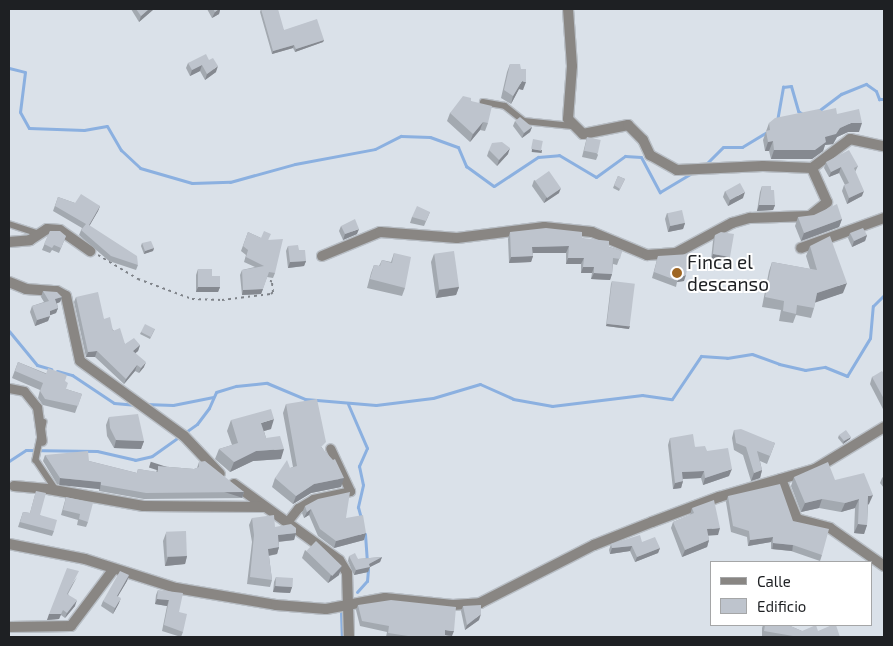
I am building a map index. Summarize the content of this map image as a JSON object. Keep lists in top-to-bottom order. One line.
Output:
{"places":["Finca el descanso"],"legend":["Calle","Edificio"]}
